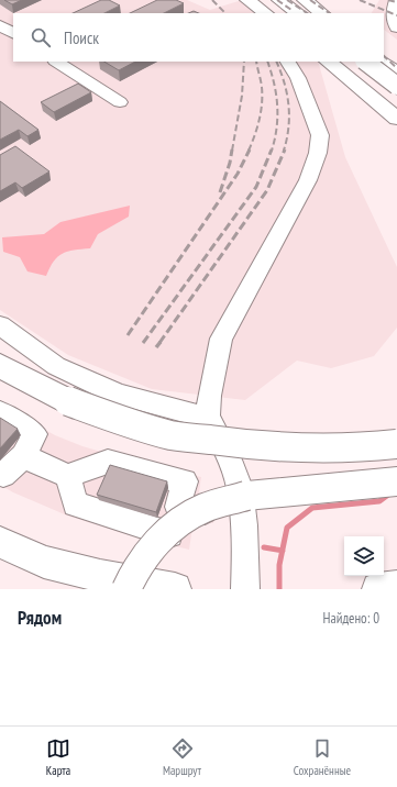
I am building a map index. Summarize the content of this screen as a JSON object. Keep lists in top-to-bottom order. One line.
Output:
{"page":{"search":"Поиск","heading":["Рядом","Найдено: 0"],"nav":["Карта","Маршрут","Сохранённые"]}}
